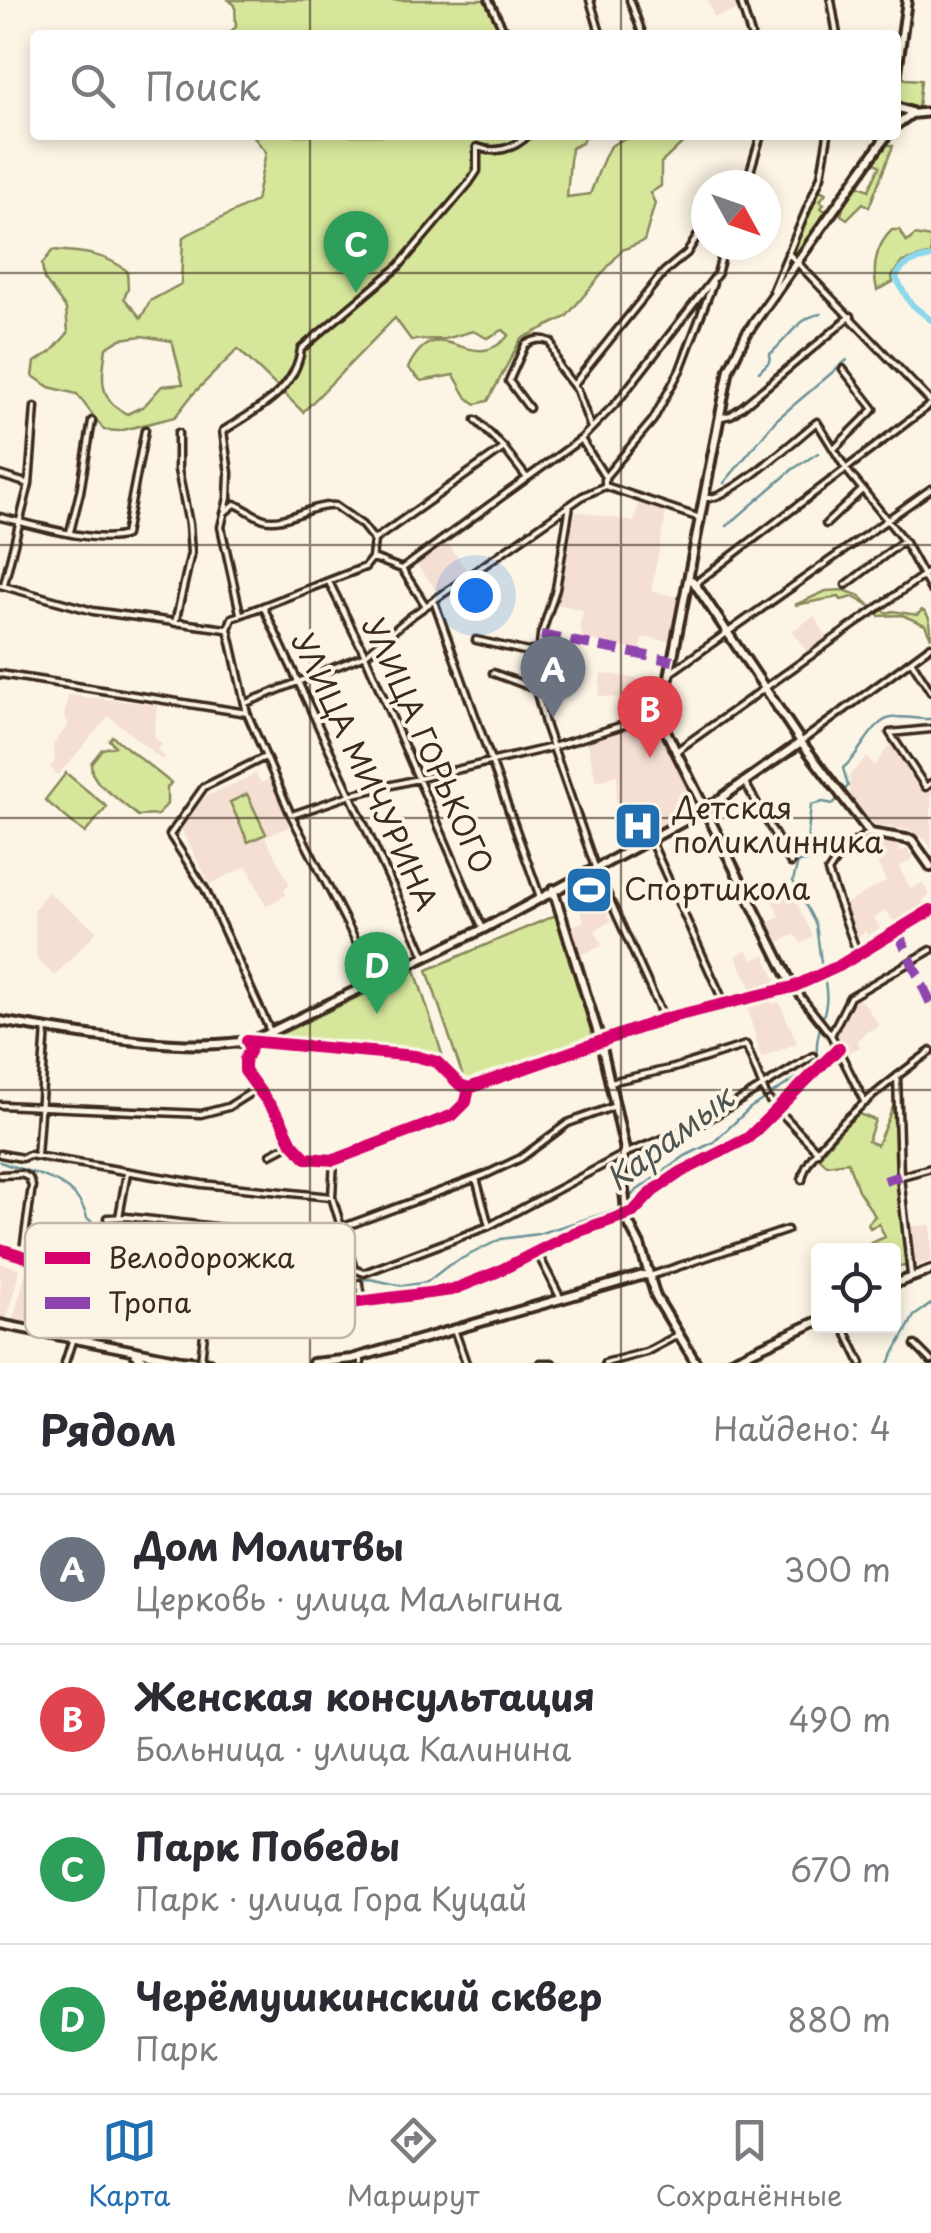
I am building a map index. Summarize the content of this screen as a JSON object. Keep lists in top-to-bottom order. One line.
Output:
{"streets":{"street":["УЛИЦА ГОРЬКОГО","УЛИЦА МИЧУРИНА"]},"water":["Карамык"],"places":{"hospital":["Детская поликлинника"],"sports":["Спортшкола"]},"legend":["Велодорожка","Тропа"],"north":"bottom right","page":{"search":"Поиск","pins":["C","A","B","D"],"heading":["Рядом","Найдено: 4"],"list":[{"mark":"A","name":"Дом Молитвы","note":"Церковь · улица Малыгина","value":"300 m"},{"mark":"B","name":"Женская консультация","note":"Больница · улица Калинина","value":"490 m"},{"mark":"C","name":"Парк Победы","note":"Парк · улица Гора Куцай","value":"670 m"},{"mark":"D","name":"Черёмушкинский сквер","note":"Парк","value":"880 m"}],"nav":["Карта","Маршрут","Сохранённые"]}}
